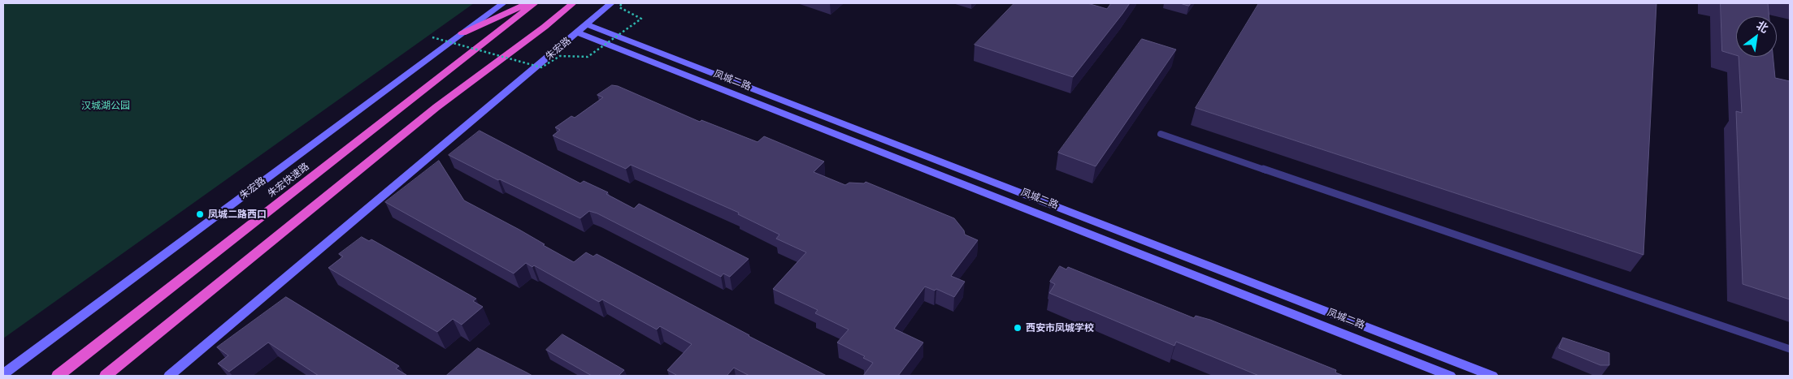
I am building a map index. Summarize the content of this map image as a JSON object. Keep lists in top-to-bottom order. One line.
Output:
{"streets":{"highway":["朱宏快速路"],"main road":["朱宏路","凤城二路"]},"crossings":[["朱宏路","凤城二路"]],"parks":["汉城湖公园"],"places":["凤城二路西口","西安市凤城学校"],"north":"top right"}
